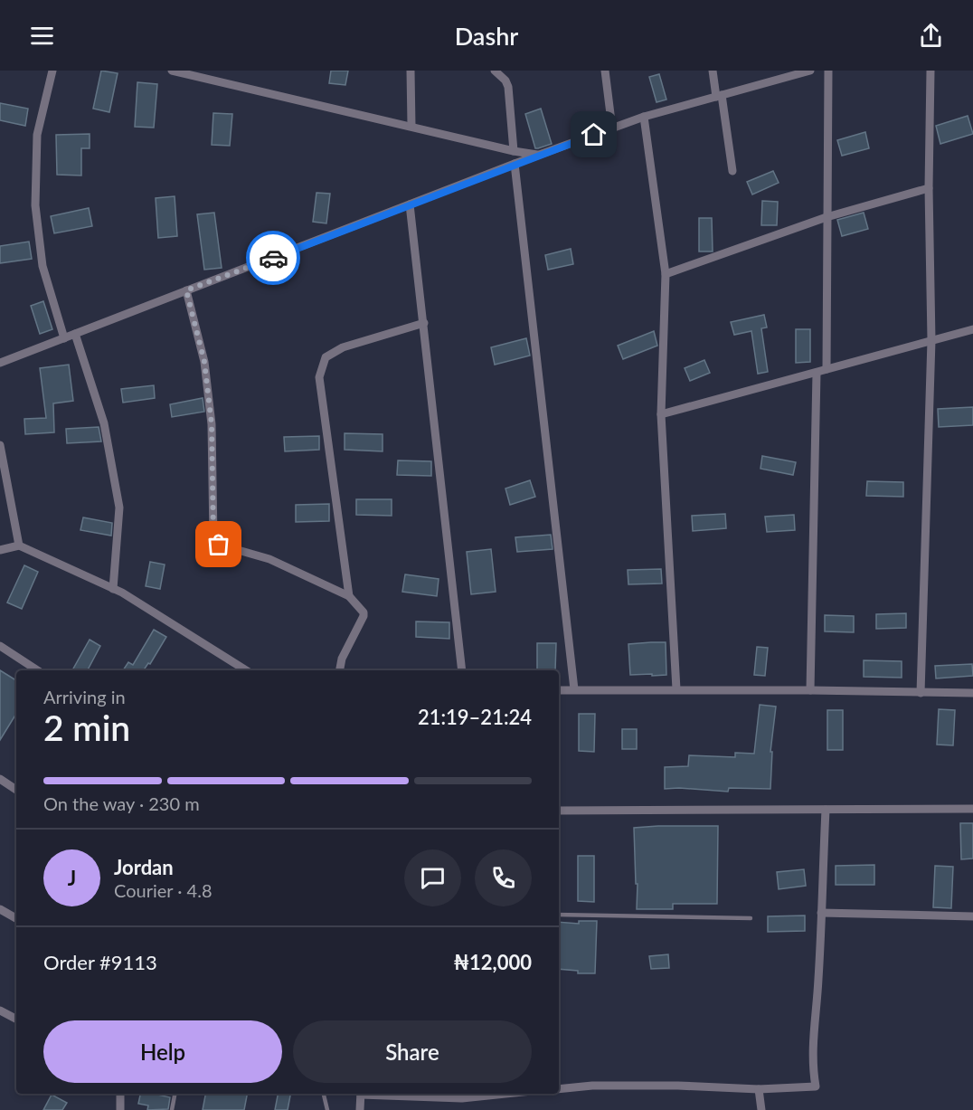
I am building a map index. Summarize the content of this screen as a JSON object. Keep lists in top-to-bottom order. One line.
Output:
{"page":{"header":"Dashr","heading":["2 min","Arriving in","21:19–21:24"],"panel":["Jordan","Courier · 4.8","Order #9113","₦12,000"],"bar":"On the way · 230 m","round":"J","buttons":["Help","Share"]}}
